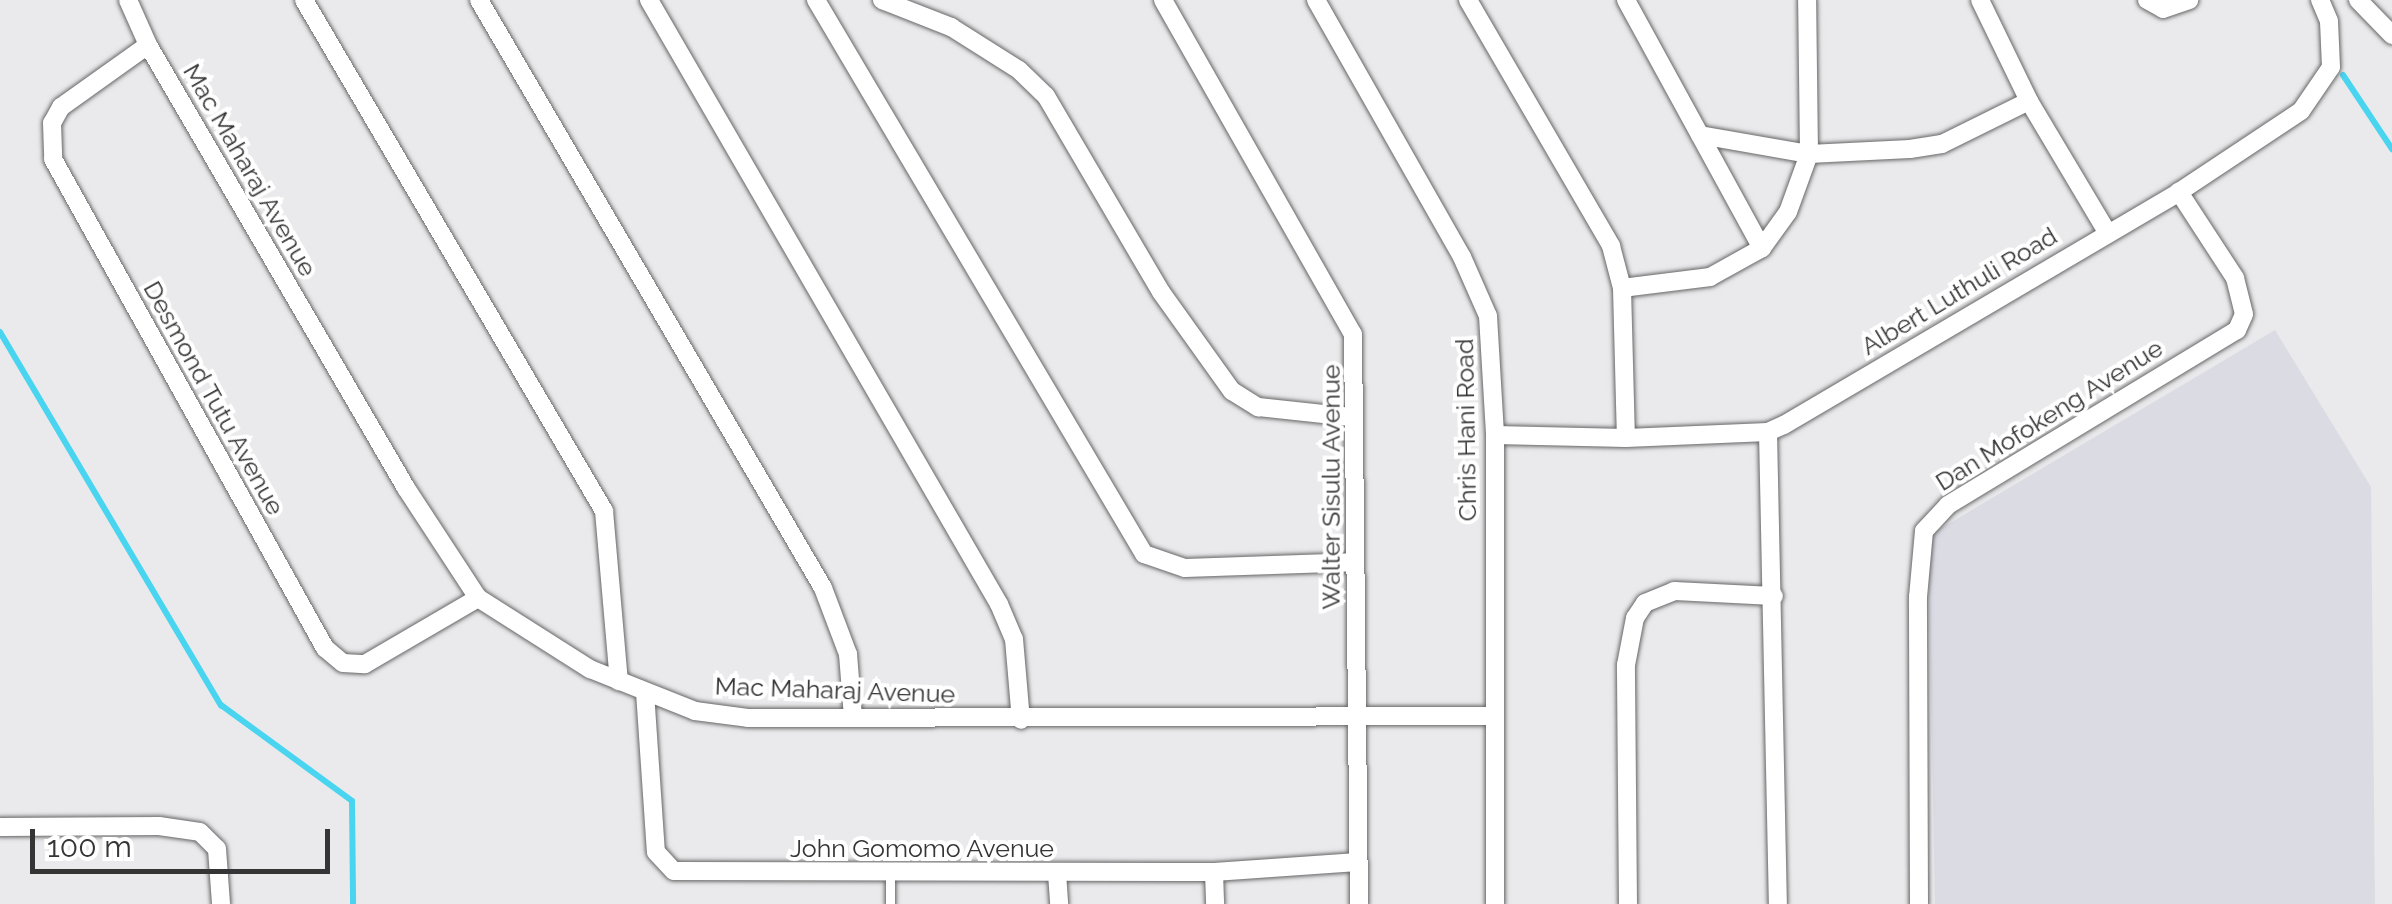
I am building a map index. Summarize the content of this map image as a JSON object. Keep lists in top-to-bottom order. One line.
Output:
{"streets":{"street":["Mac Maharaj Avenue","Albert Luthuli Road","Desmond Tutu Avenue","Dan Mofokeng Avenue","Chris Hani Road","Walter Sisulu Avenue","John Gomomo Avenue"]},"crossings":[["Mac Maharaj Avenue","Desmond Tutu Avenue"],["Mac Maharaj Avenue","Chris Hani Road"],["Mac Maharaj Avenue","Walter Sisulu Avenue"],["Mac Maharaj Avenue","John Gomomo Avenue"],["Albert Luthuli Road","Dan Mofokeng Avenue"],["Albert Luthuli Road","Chris Hani Road"],["Walter Sisulu Avenue","John Gomomo Avenue"]],"scale_bar":"100 m"}
